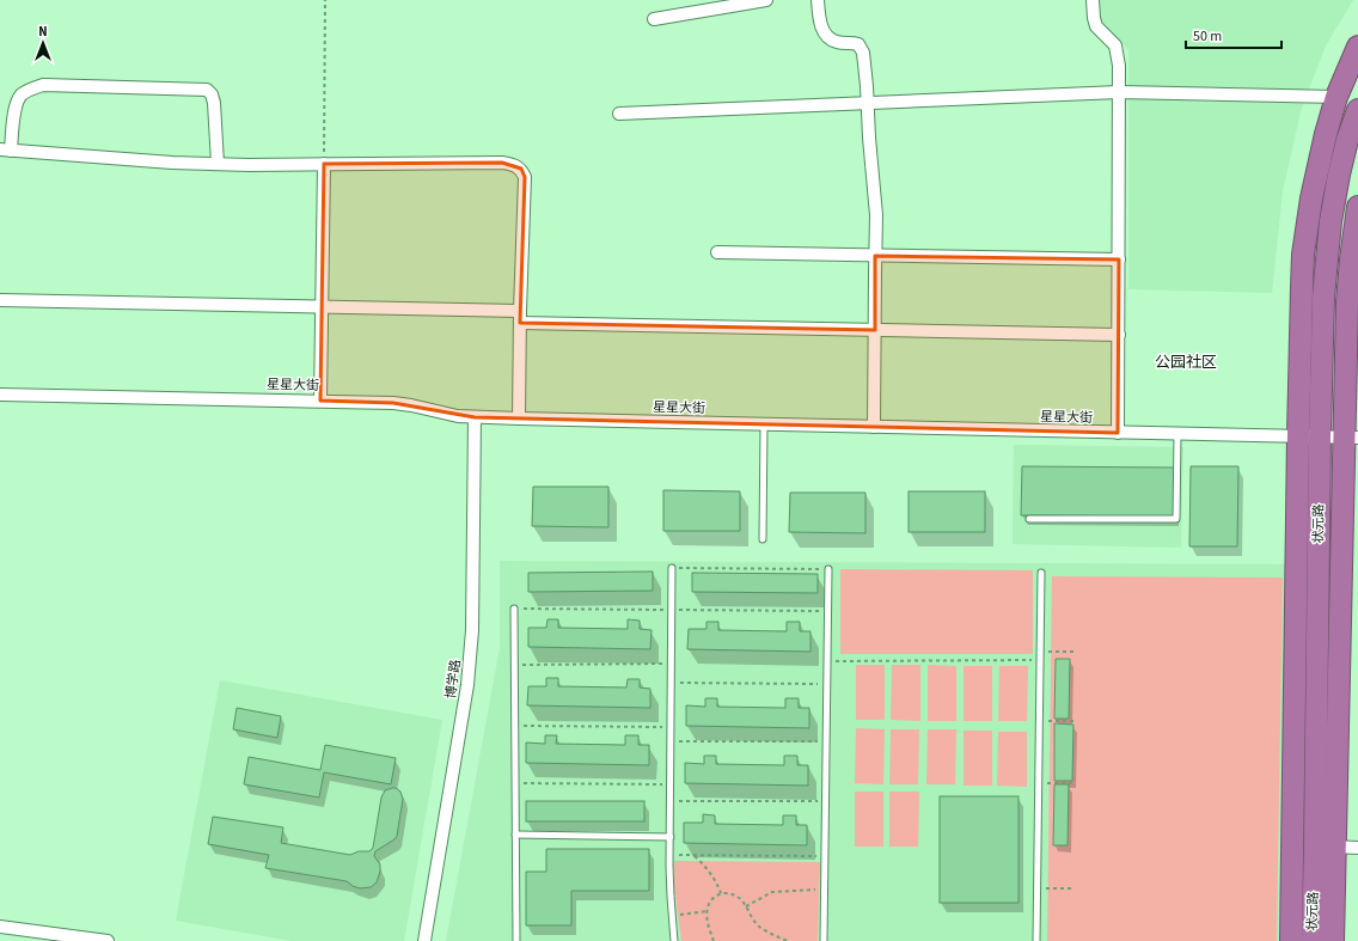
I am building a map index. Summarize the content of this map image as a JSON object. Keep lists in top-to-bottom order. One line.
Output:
{"streets":{"highway":["状元路"],"street":["星星大街","博学路"]},"crossings":[["星星大街","状元路"],["星星大街","博学路"]],"districts":["公园社区"],"scale_bar":"50 m","north":"top"}
